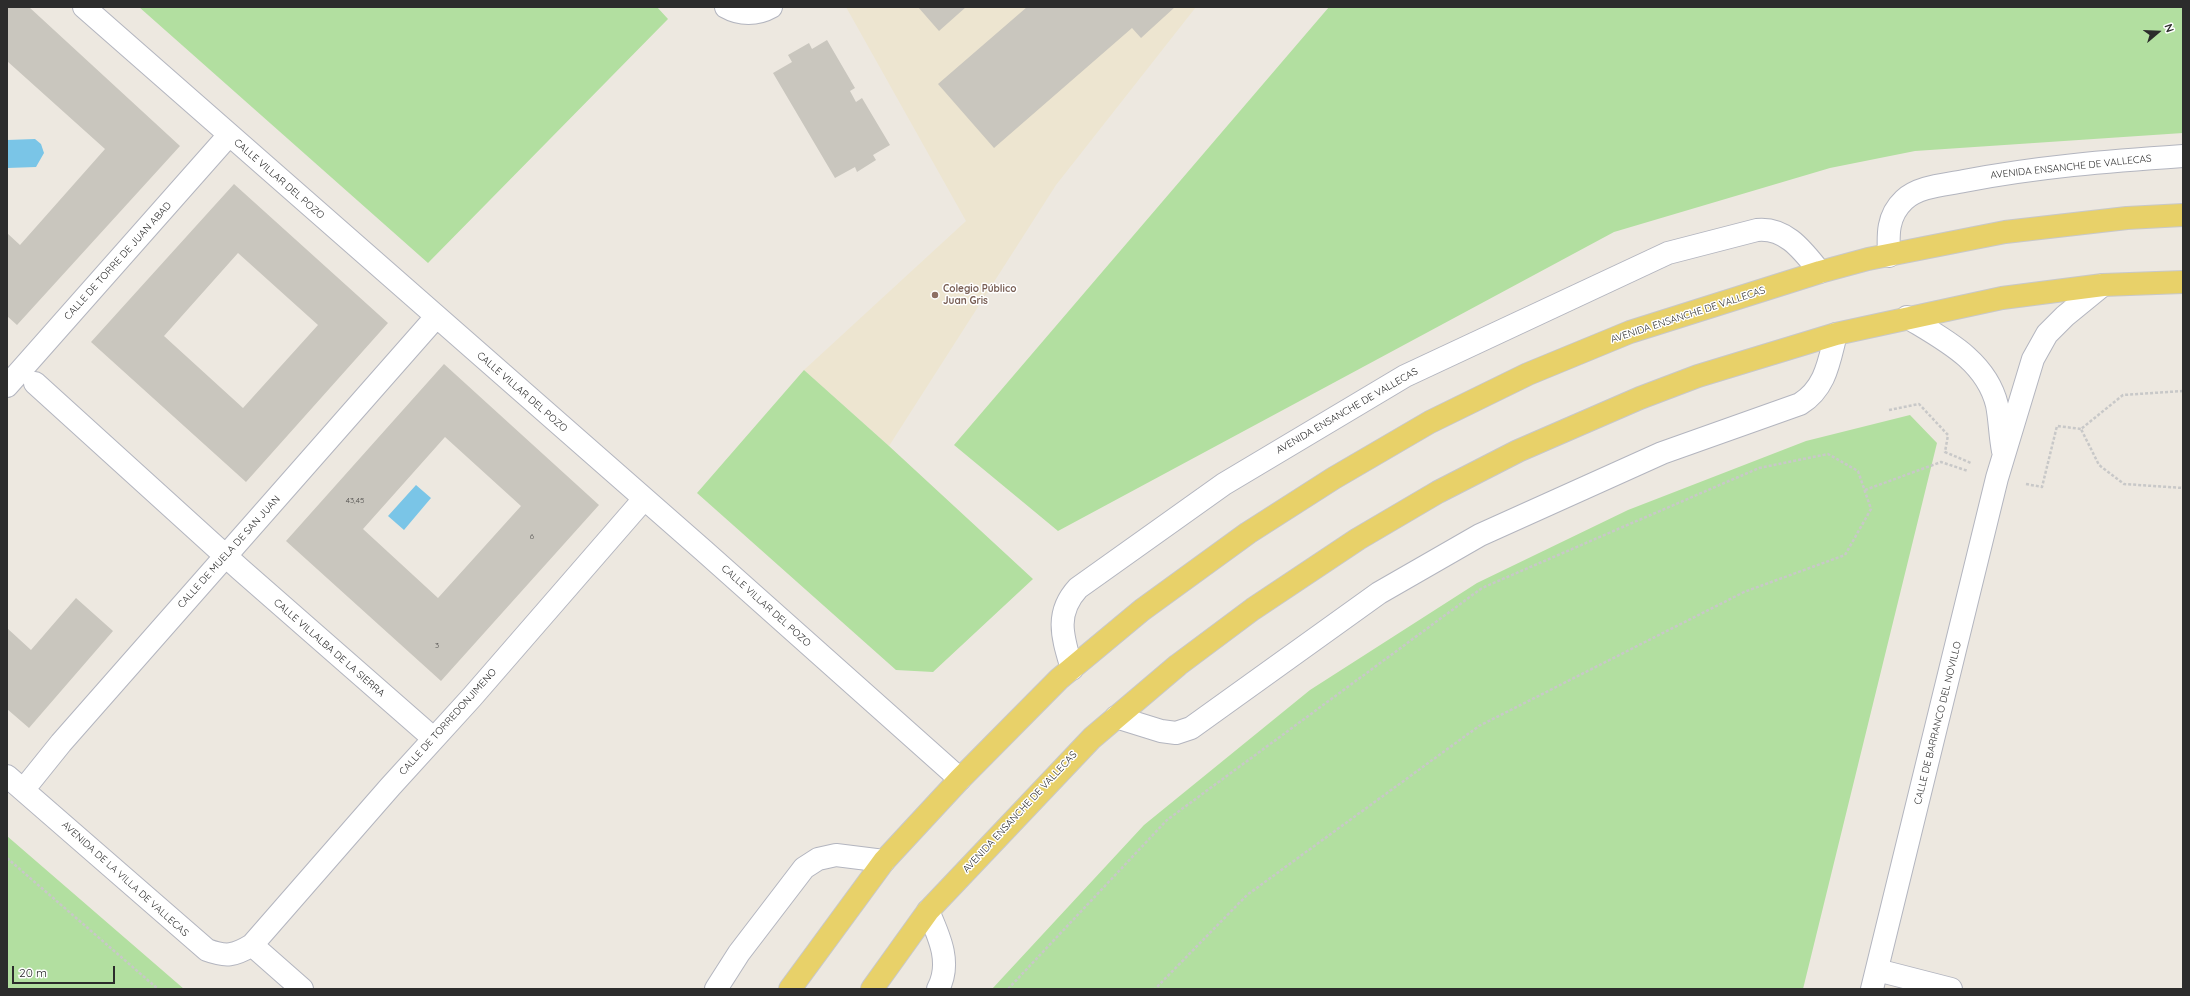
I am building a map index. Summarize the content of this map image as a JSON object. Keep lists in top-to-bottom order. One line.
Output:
{"streets":{"main road":["AVENIDA ENSANCHE DE VALLECAS"],"street":["CALLE VILLAR DEL POZO","CALLE DE TORRE DE JUAN ABAD","CALLE DE MUELA DE SAN JUAN","CALLE VILLALBA DE LA SIERRA","CALLE DE TORREDONJIMENO","CALLE DE BARRANCO DEL NOVILLO","AVENIDA DE LA VILLA DE VALLECAS"]},"crossings":[["AVENIDA ENSANCHE DE VALLECAS","CALLE VILLAR DEL POZO"],["AVENIDA ENSANCHE DE VALLECAS","CALLE DE BARRANCO DEL NOVILLO"],["CALLE VILLAR DEL POZO","CALLE DE TORRE DE JUAN ABAD"],["CALLE VILLAR DEL POZO","CALLE DE MUELA DE SAN JUAN"],["CALLE VILLAR DEL POZO","CALLE DE TORREDONJIMENO"],["CALLE DE MUELA DE SAN JUAN","CALLE VILLALBA DE LA SIERRA"],["CALLE DE MUELA DE SAN JUAN","AVENIDA DE LA VILLA DE VALLECAS"],["CALLE VILLALBA DE LA SIERRA","CALLE DE TORREDONJIMENO"],["CALLE DE TORREDONJIMENO","AVENIDA DE LA VILLA DE VALLECAS"]],"places":["Colegio Público Juan Gris"],"house_numbers":["43,45","6","3"],"scale_bar":"20 m","north":"right"}
